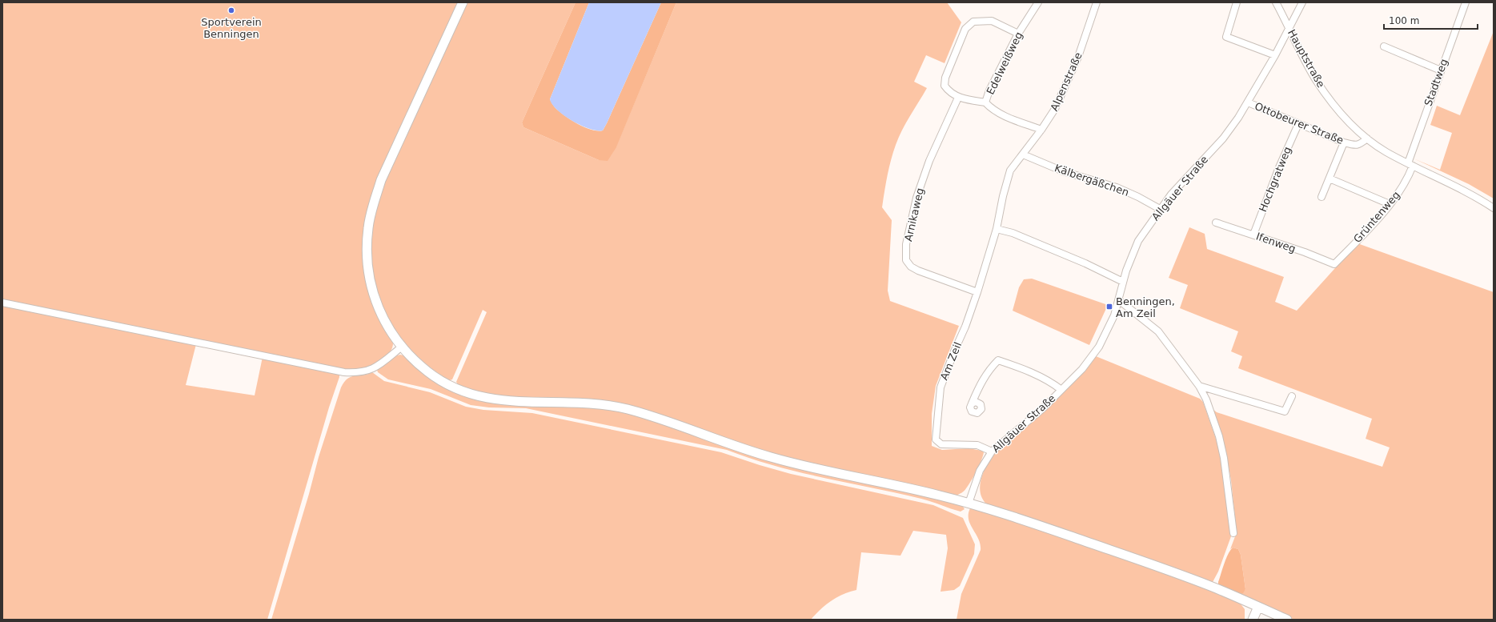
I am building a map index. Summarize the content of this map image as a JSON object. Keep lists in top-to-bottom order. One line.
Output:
{"streets":{"street":["Hauptstraße","Edelweißweg","Alpenstraße","Stadtweg","Ottobeurer Straße","Hochgratweg","Kälbergäßchen","Allgäuer Straße","Arnikaweg","Grüntenweg","Ifenweg","Am Zeil"]},"crossings":[["Hauptstraße","Stadtweg"],["Hauptstraße","Ottobeurer Straße"],["Hauptstraße","Allgäuer Straße"],["Hauptstraße","Grüntenweg"],["Edelweißweg","Alpenstraße"],["Alpenstraße","Kälbergäßchen"],["Alpenstraße","Am Zeil"],["Stadtweg","Grüntenweg"],["Ottobeurer Straße","Hochgratweg"],["Ottobeurer Straße","Allgäuer Straße"],["Hochgratweg","Ifenweg"],["Kälbergäßchen","Allgäuer Straße"],["Kälbergäßchen","Am Zeil"],["Allgäuer Straße","Am Zeil"],["Arnikaweg","Am Zeil"],["Grüntenweg","Ifenweg"]],"places":{"other":["Sportverein Benningen"],"transit":["Benningen, Am Zeil"]},"scale_bar":"100 m"}
